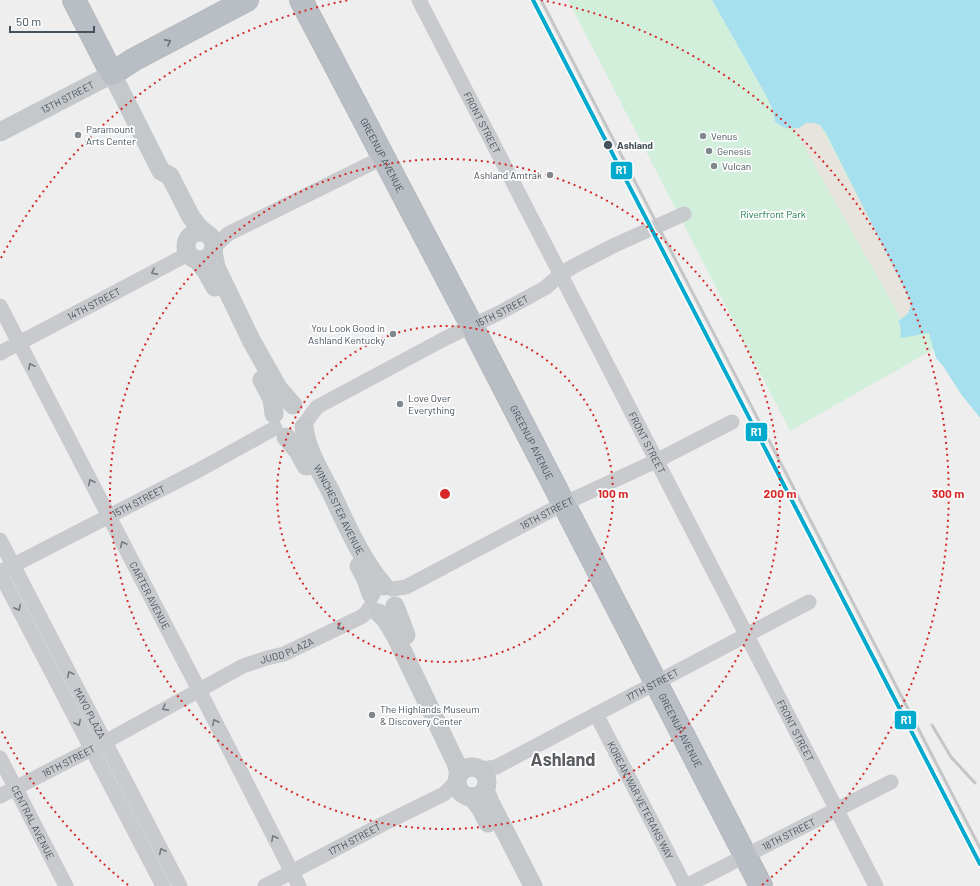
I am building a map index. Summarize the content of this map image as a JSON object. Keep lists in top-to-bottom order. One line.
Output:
{"streets":{"highway":["13TH STREET","GREENUP AVENUE","WINCHESTER AVENUE"],"street":["FRONT STREET","14TH STREET","15TH STREET","16TH STREET","CARTER AVENUE","JUDD PLAZA","17TH STREET","MAYO PLAZA","KOREAN WAR VETERANS WAY","CENTRAL AVENUE","18TH STREET"]},"crossings":[["13TH STREET","WINCHESTER AVENUE"],["FRONT STREET","15TH STREET"],["FRONT STREET","16TH STREET"],["FRONT STREET","17TH STREET"],["FRONT STREET","18TH STREET"],["GREENUP AVENUE","15TH STREET"],["GREENUP AVENUE","16TH STREET"],["GREENUP AVENUE","17TH STREET"],["GREENUP AVENUE","18TH STREET"],["14TH STREET","WINCHESTER AVENUE"],["14TH STREET","CARTER AVENUE"],["15TH STREET","WINCHESTER AVENUE"],["15TH STREET","CARTER AVENUE"],["15TH STREET","MAYO PLAZA"],["WINCHESTER AVENUE","16TH STREET"],["WINCHESTER AVENUE","JUDD PLAZA"],["WINCHESTER AVENUE","17TH STREET"],["16TH STREET","CARTER AVENUE"],["16TH STREET","JUDD PLAZA"],["16TH STREET","MAYO PLAZA"],["16TH STREET","CENTRAL AVENUE"],["CARTER AVENUE","JUDD PLAZA"],["CARTER AVENUE","17TH STREET"],["17TH STREET","KOREAN WAR VETERANS WAY"],["KOREAN WAR VETERANS WAY","18TH STREET"]],"one_way":["13TH STREET","14TH STREET","CARTER AVENUE","JUDD PLAZA"],"districts":["Ashland"],"parks":["Riverfront Park"],"places":["Paramount Arts Center","Venus","Ashland","Genesis","Vulcan","Ashland Amtrak","You Look Good in Ashland Kentucky","Love Over Everything","The Highlands Museum & Discovery Center"],"lines":["transit line R1"],"scale_bar":"50 m","rings":["100 m","200 m","300 m"]}
